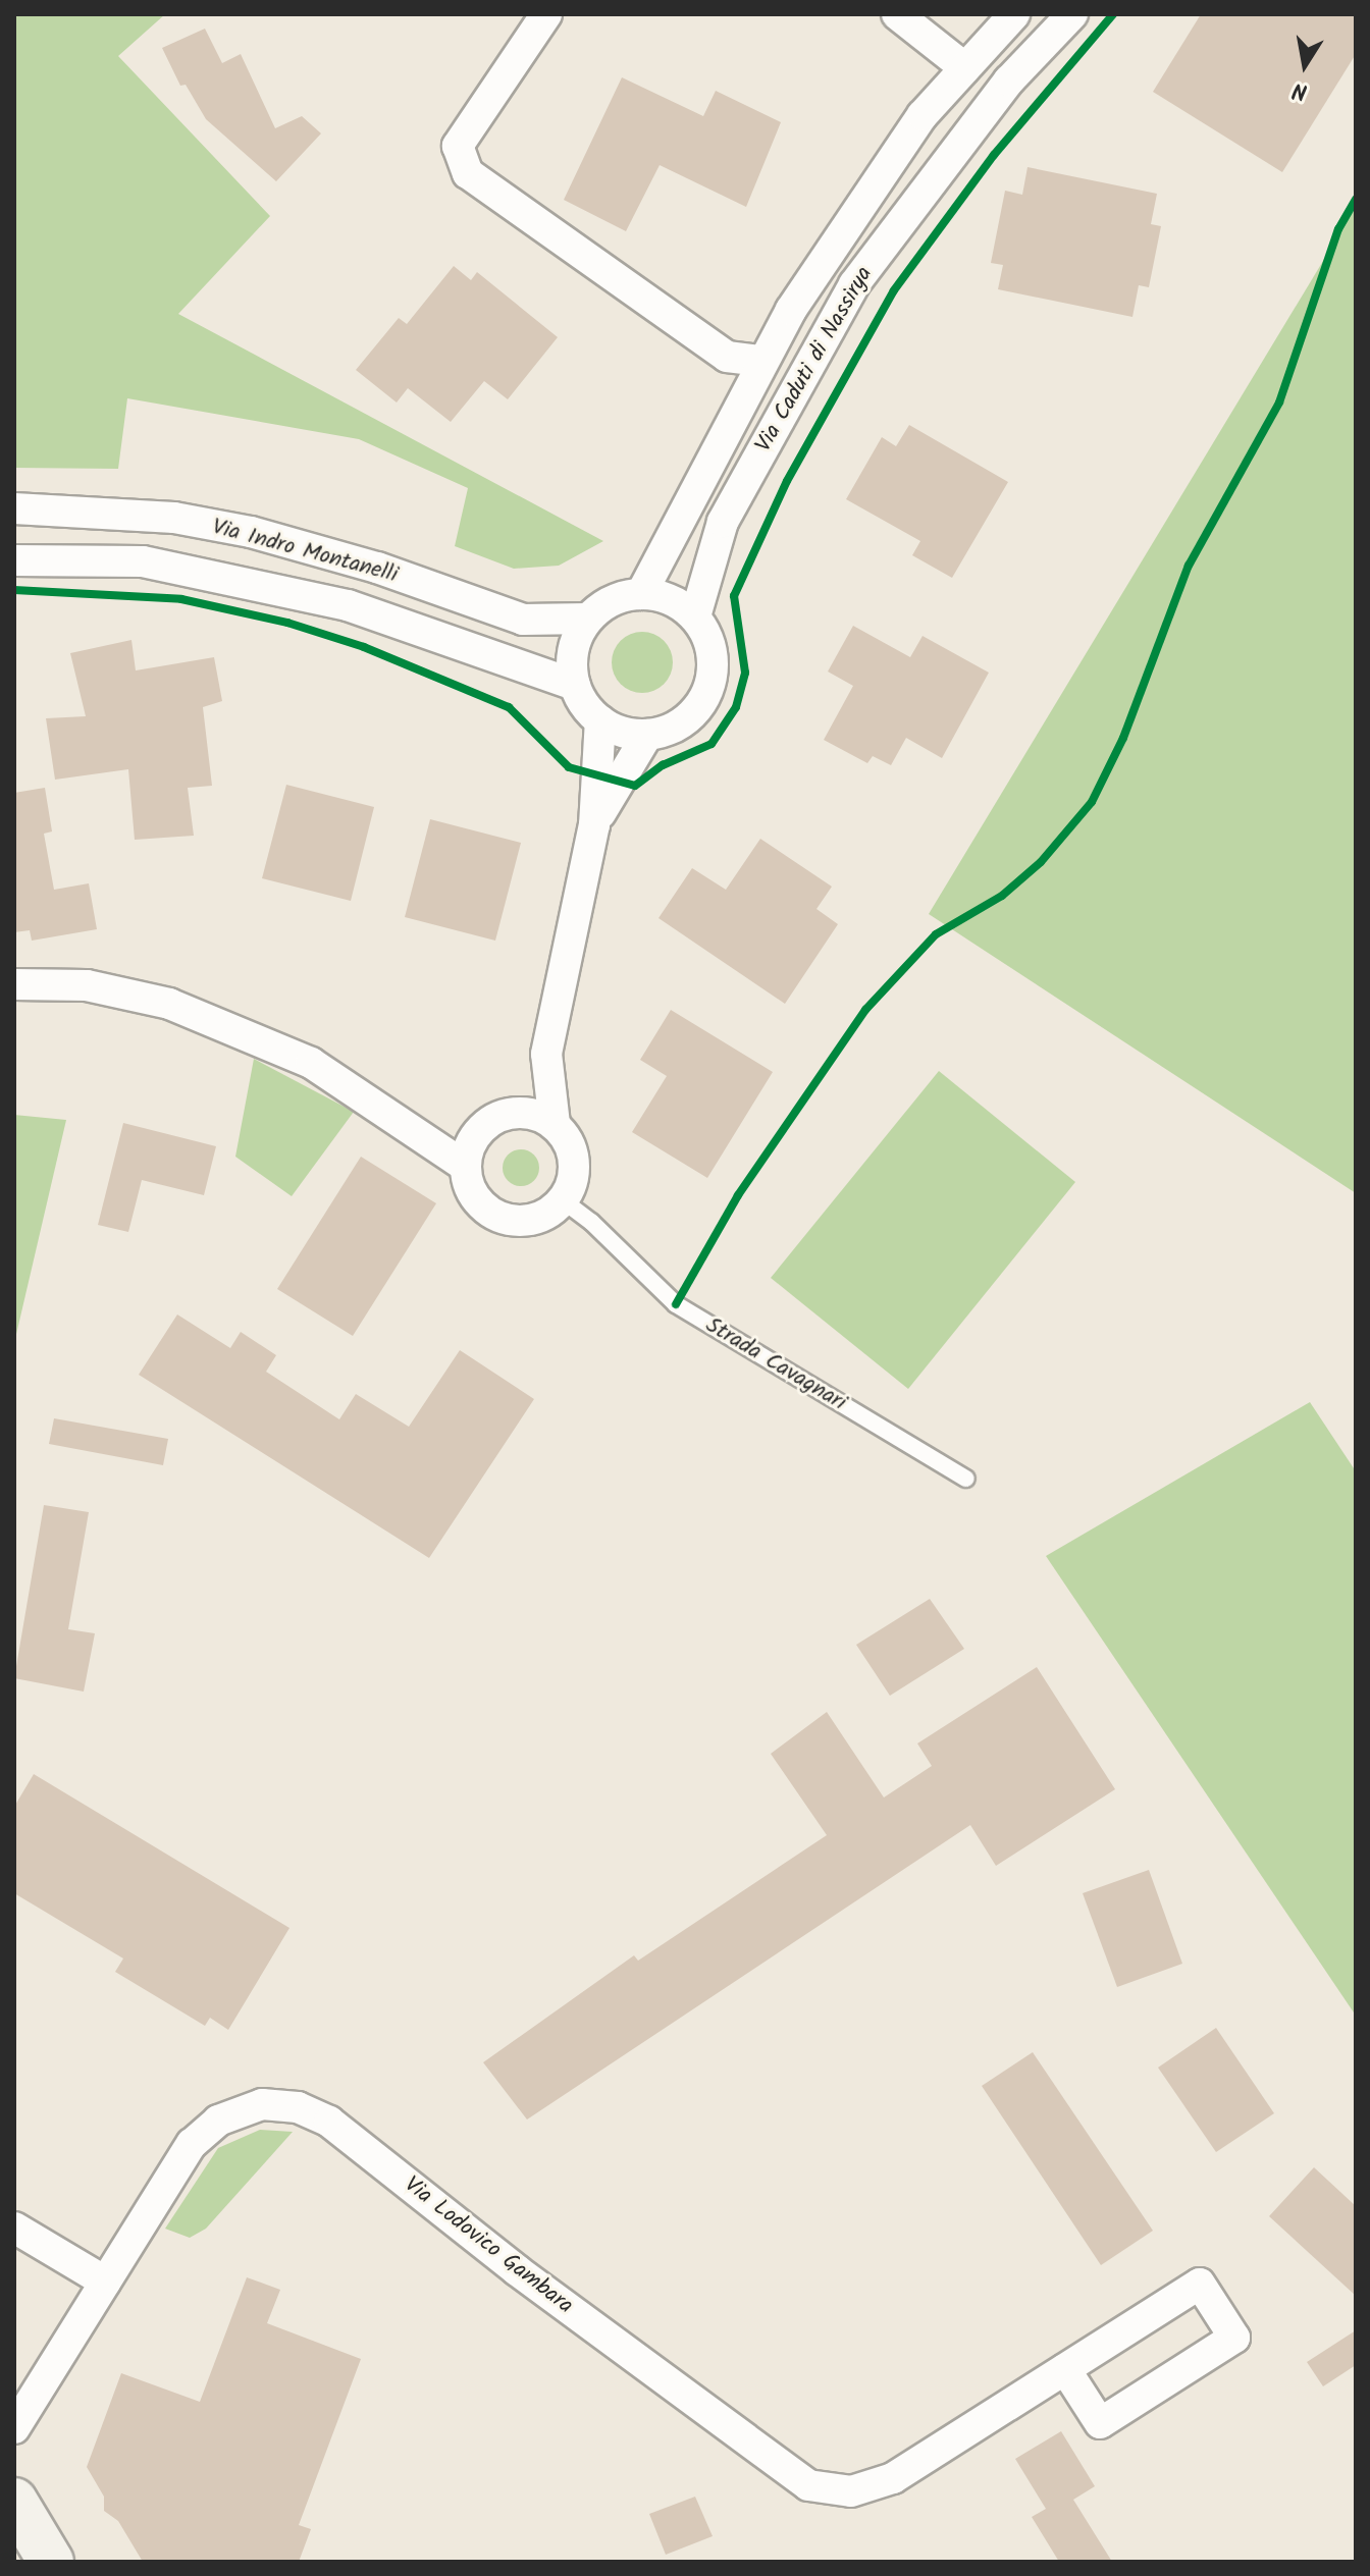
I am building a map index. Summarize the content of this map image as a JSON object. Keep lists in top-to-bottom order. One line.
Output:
{"streets":{"street":["Via Caduti di Nassirya","Via Indro Montanelli","Via Lodovico Gambara"],"lane":["Strada Cavagnari"]},"crossings":[["Via Caduti di Nassirya","Via Indro Montanelli"]],"north":"bottom"}
